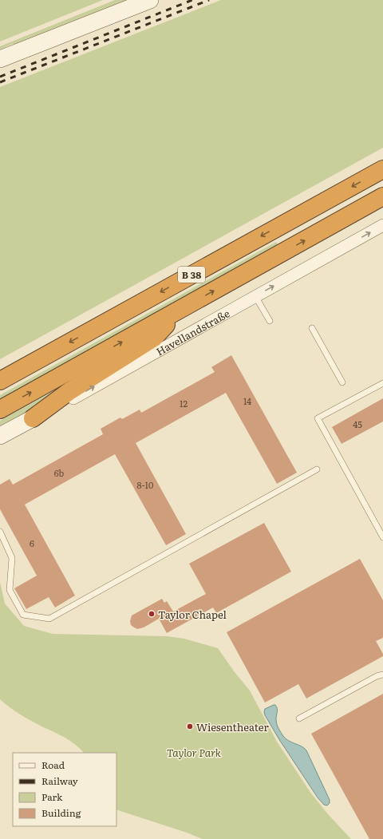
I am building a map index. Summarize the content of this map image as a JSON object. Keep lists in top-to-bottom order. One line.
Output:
{"streets":{"highway":["B 38"],"main road":["Havellandstraße"]},"one_way":["Havellandstraße"],"parks":["Taylor Park"],"places":["Taylor Chapel","Wiesentheater"],"house_numbers":["14","12","45","6b","8-10","6"],"legend":["Road","Railway","Park","Building"]}
